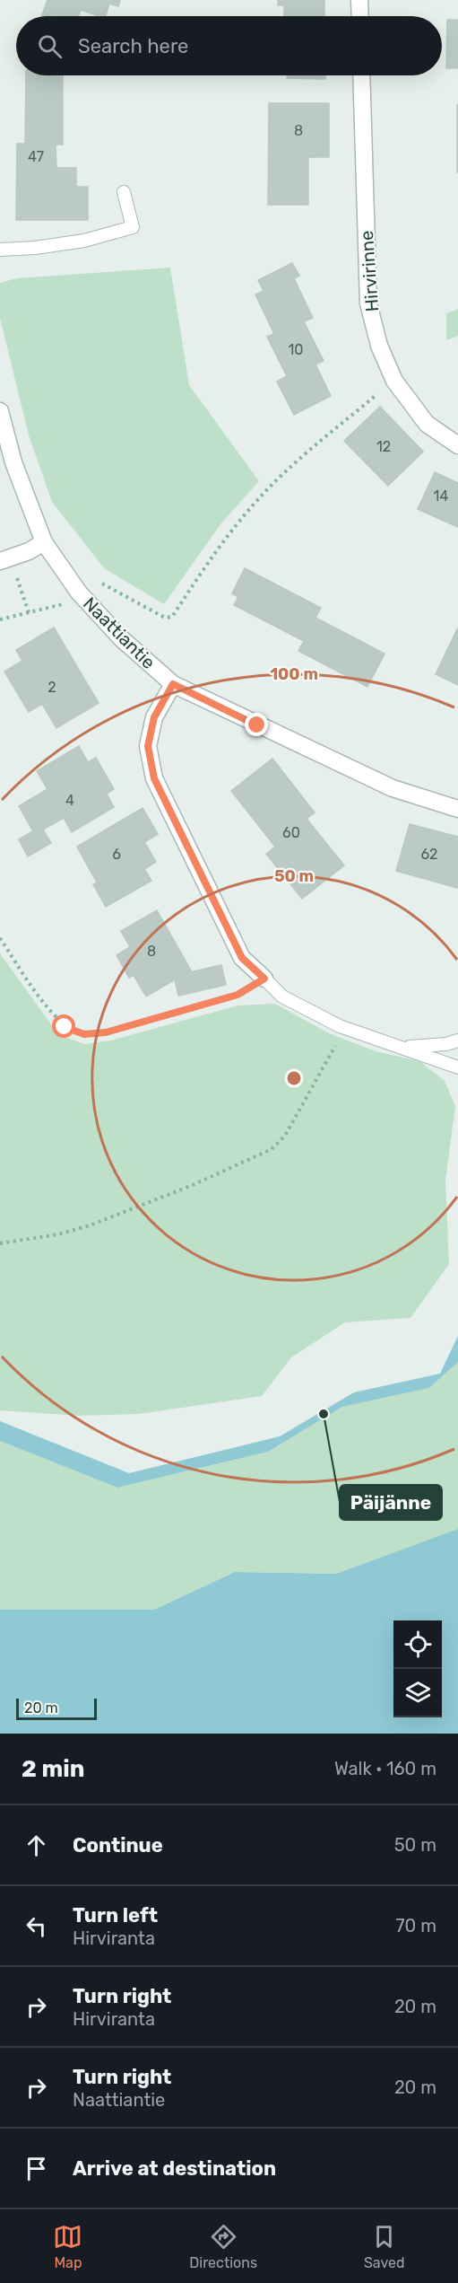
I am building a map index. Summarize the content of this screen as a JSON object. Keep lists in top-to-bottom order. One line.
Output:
{"streets":{"street":["Hirvirinne","Naattiantie"]},"places":["Päijänne"],"house_numbers":["8","47","10","12","14","2","4","60","6","62","8"],"scale_bar":"20 m","page":{"search":"Search here","scale":"20 m","heading":["2 min","Walk · 160 m"],"list":[["Continue","50 m"],["Turn left","Hirviranta","70 m"],["Turn right","Hirviranta","20 m"],["Turn right","Naattiantie","20 m"],"Arrive at destination"],"nav":["Map","Directions","Saved"]},"rings":["100 m","50 m"]}
